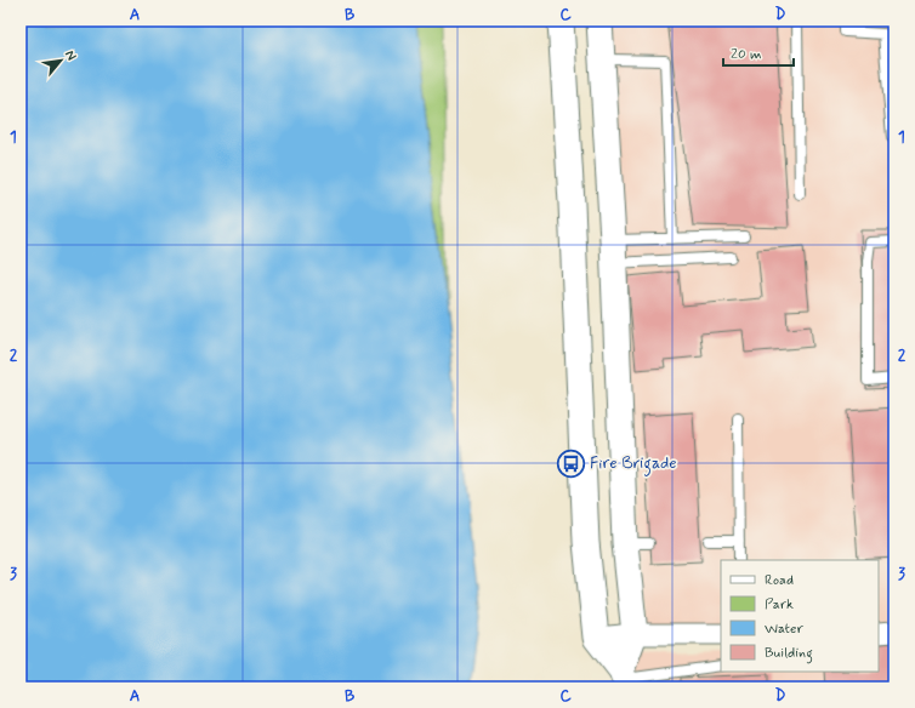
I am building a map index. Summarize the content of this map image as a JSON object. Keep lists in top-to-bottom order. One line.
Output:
{"places":{"bus stop":["Fire Brigade"]},"legend":["Road","Park","Water","Building"],"scale_bar":"20 m","north":"top right","grid":{"columns":["A","B","C","D"],"rows":["1","2","3"]}}
